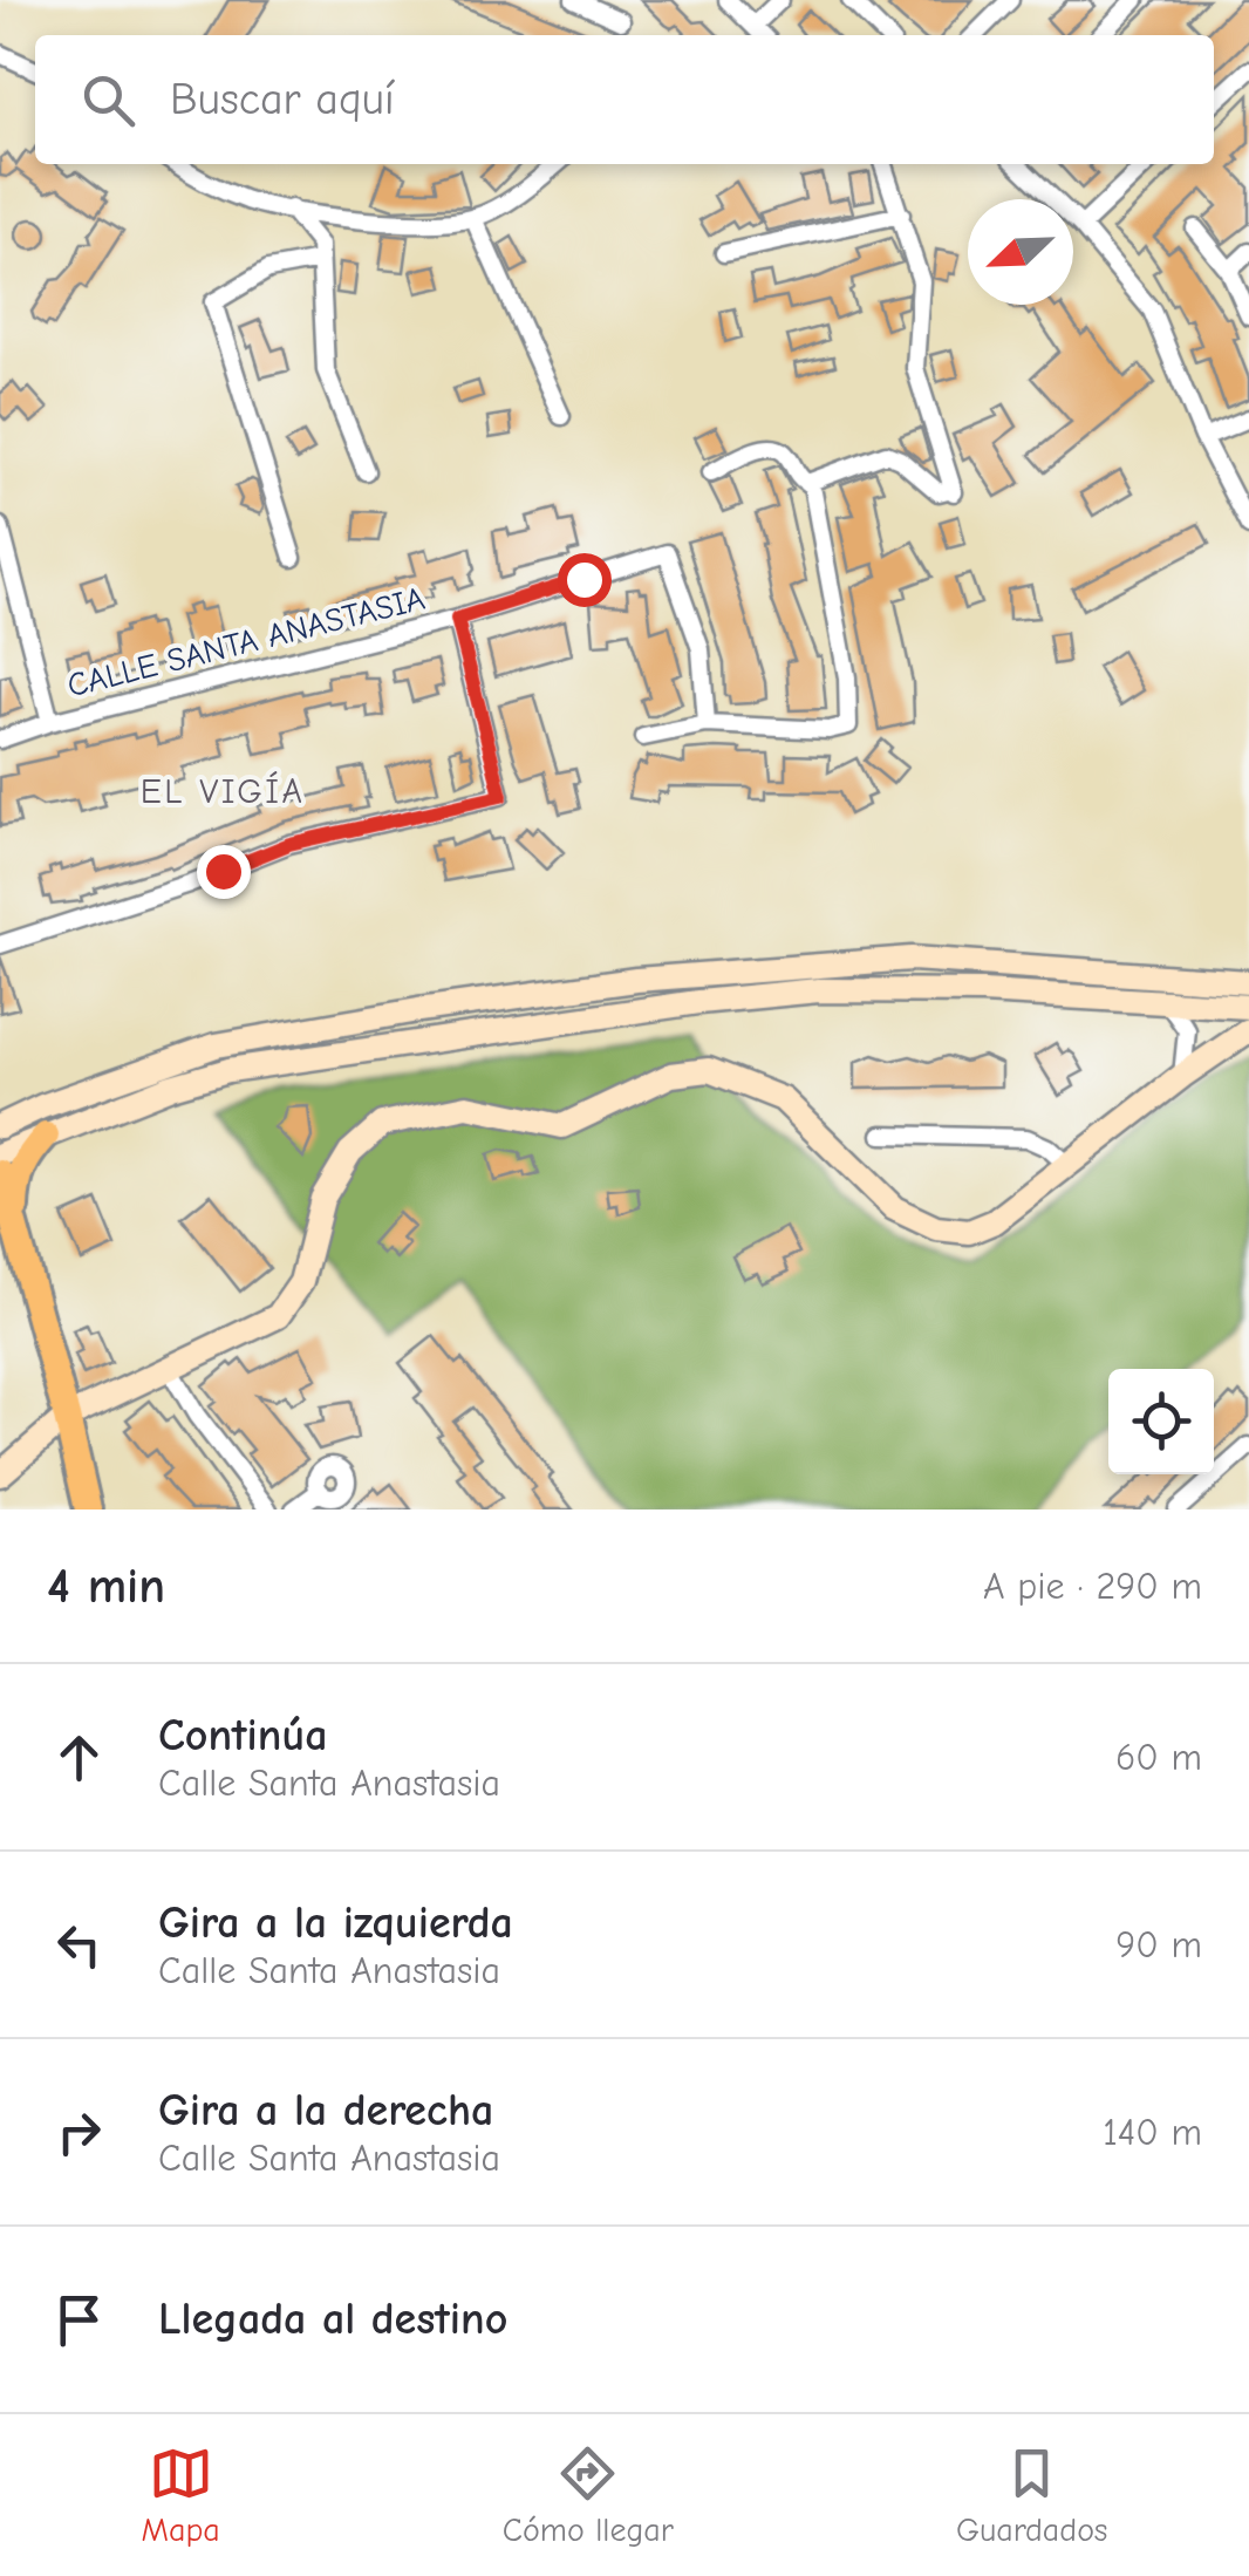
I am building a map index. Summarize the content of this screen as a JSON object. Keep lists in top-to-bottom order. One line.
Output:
{"streets":{"street":["CALLE SANTA ANASTASIA"]},"districts":["EL VIGÍA"],"north":"bottom left","page":{"search":"Buscar aquí","heading":["4 min","A pie · 290 m"],"list":[["Continúa","Calle Santa Anastasia","60 m"],["Gira a la izquierda","Calle Santa Anastasia","90 m"],["Gira a la derecha","Calle Santa Anastasia","140 m"],"Llegada al destino"],"nav":["Mapa","Cómo llegar","Guardados"]}}
